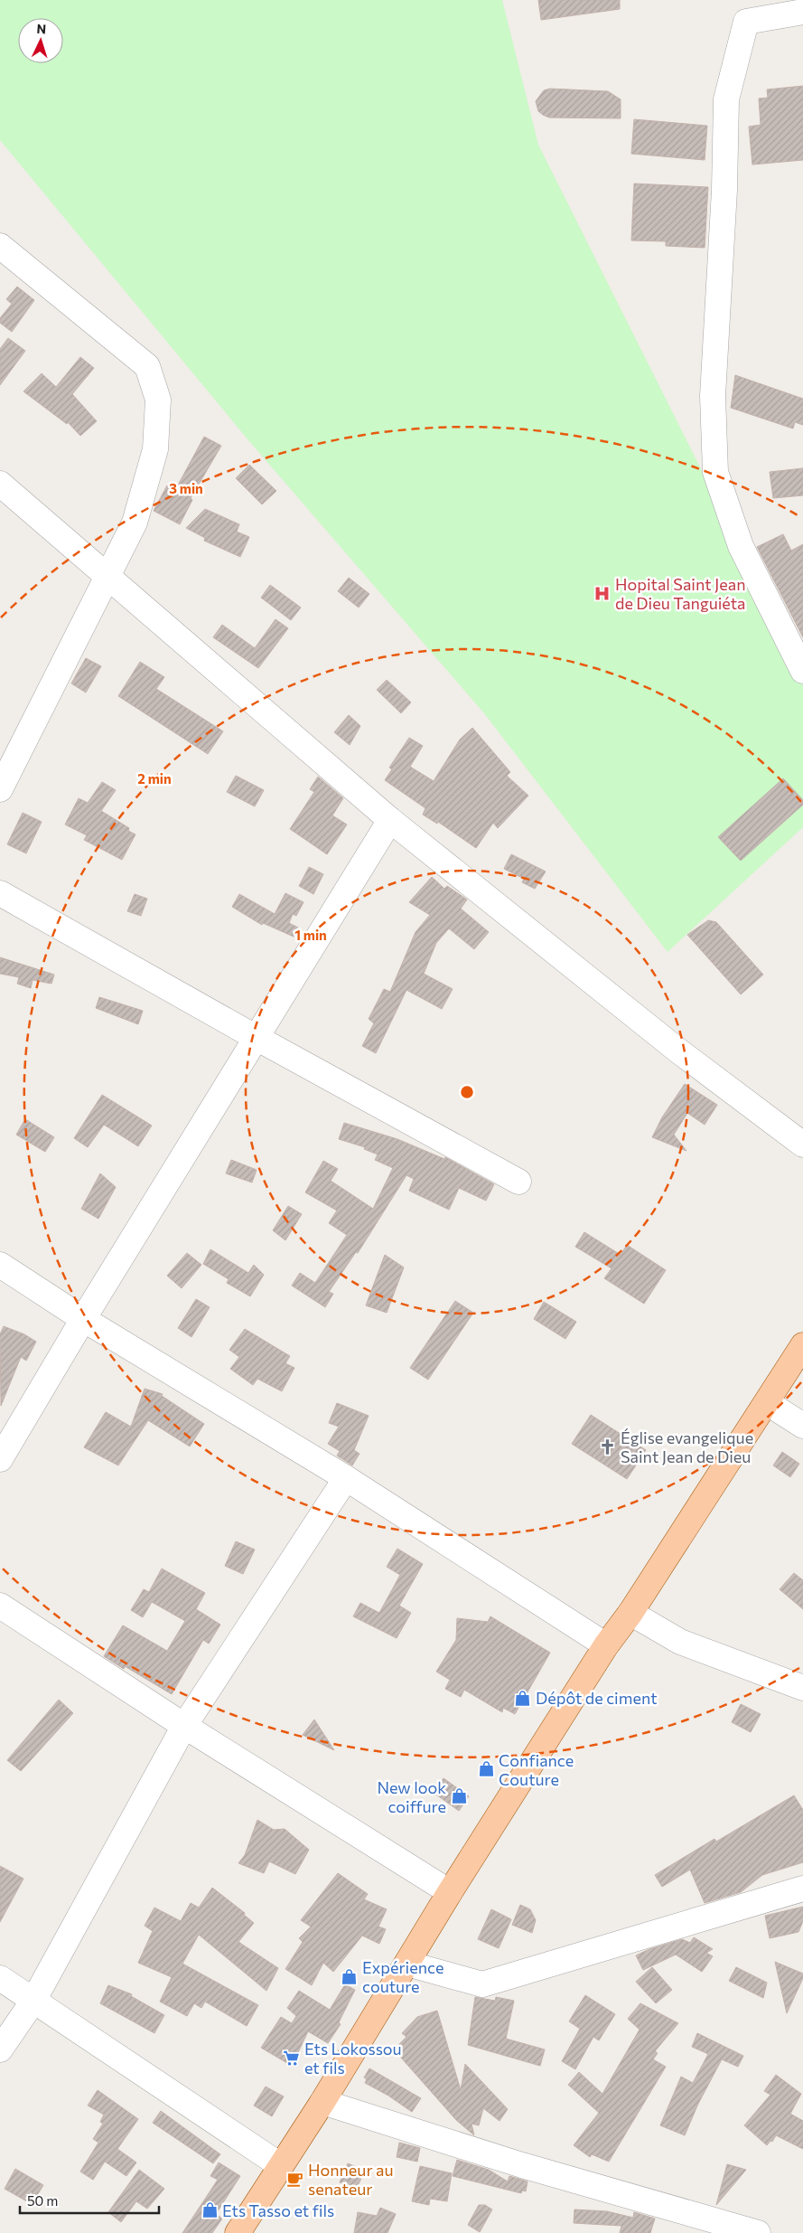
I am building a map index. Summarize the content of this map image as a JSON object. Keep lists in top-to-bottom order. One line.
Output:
{"places":{"hospital":["Hopital Saint Jean de Dieu Tanguiéta"],"church":["Église evangelique Saint Jean de Dieu"],"shop":["Dépôt de ciment","Confiance Couture","New look coiffure","Expérience couture","Ets Tasso et fils"],"supermarket":["Ets Lokossou et fils"],"cafe":["Honneur au senateur"]},"scale_bar":"50 m","north":"top","rings":["3 min","2 min","1 min"]}
